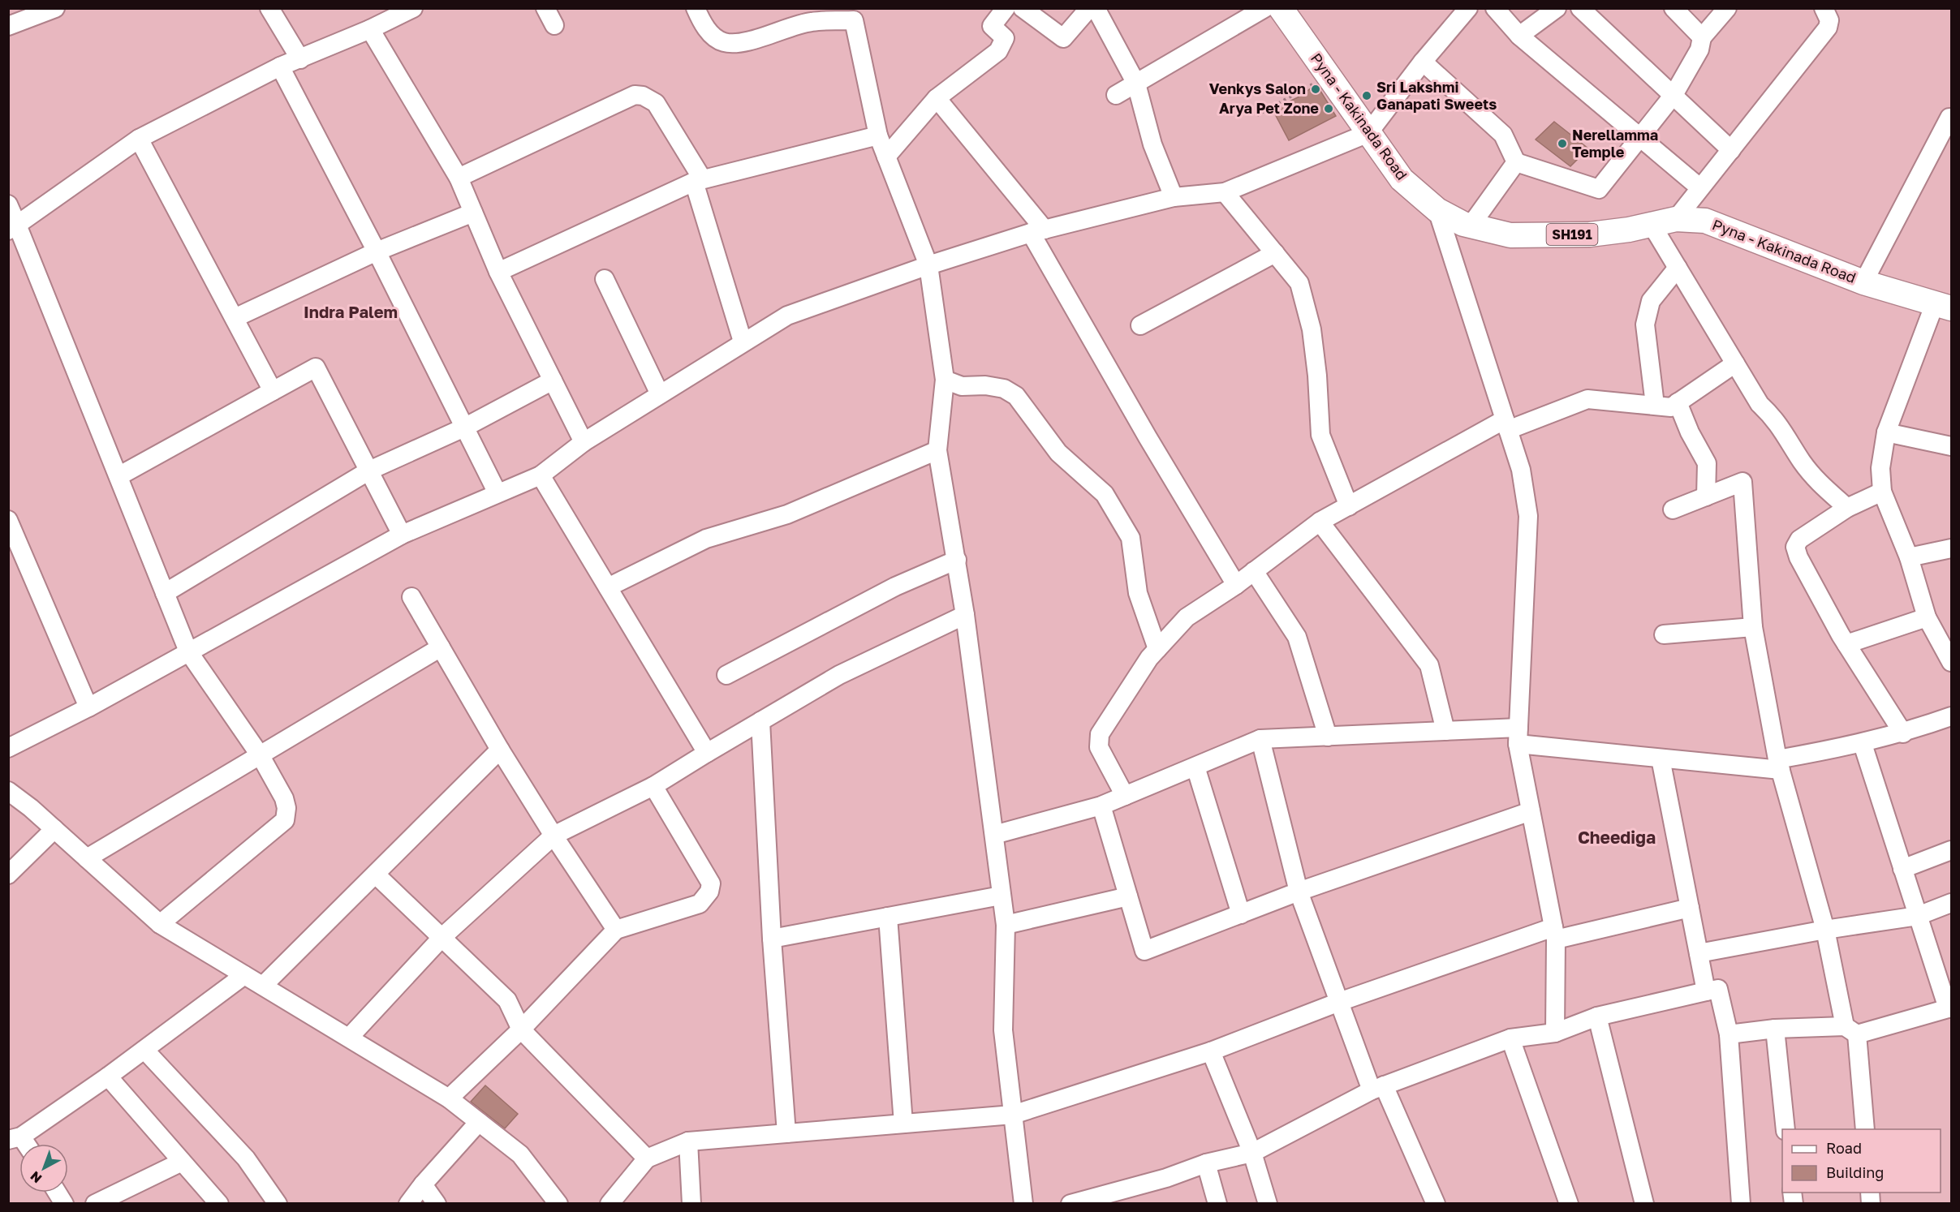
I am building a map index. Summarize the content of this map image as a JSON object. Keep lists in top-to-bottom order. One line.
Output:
{"streets":{"main road":["Pyna - Kakinada Road","SH191"]},"districts":["Indra Palem","Cheediga"],"places":["Venkys Salon","Sri Lakshmi Ganapati Sweets","Arya Pet Zone","Nerellamma Temple"],"legend":["Road","Building"],"north":"bottom left"}
